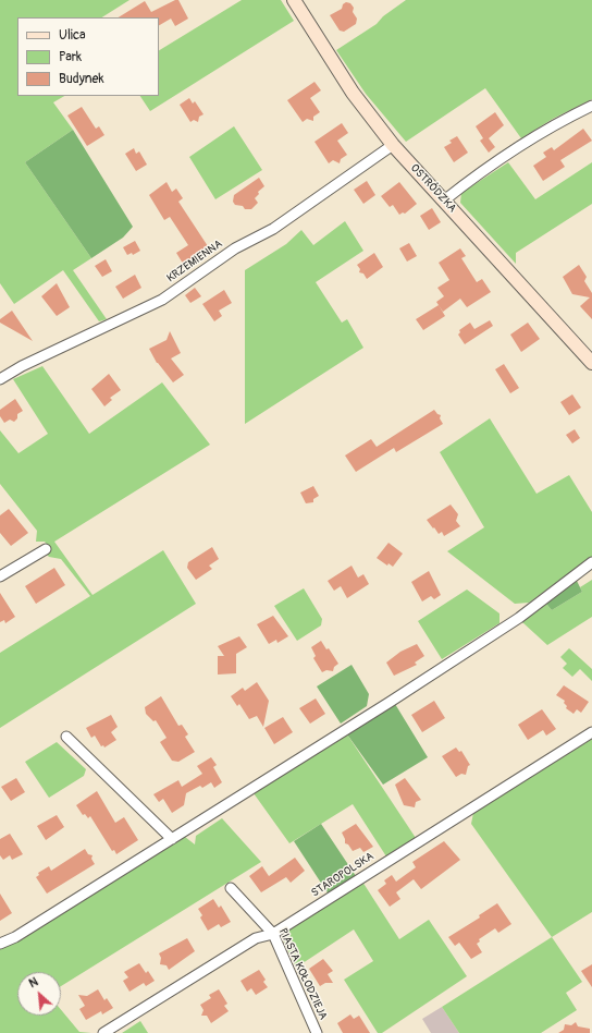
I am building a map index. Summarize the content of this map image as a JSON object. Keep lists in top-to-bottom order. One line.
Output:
{"streets":{"street":["OSTRÓDZKA","KRZEMIENNA","STAROPOLSKA","PIASTA KOŁODZIEJA"]},"crossings":[["OSTRÓDZKA","KRZEMIENNA"],["STAROPOLSKA","PIASTA KOŁODZIEJA"]],"legend":["Ulica","Park","Budynek"],"north":"top left"}
